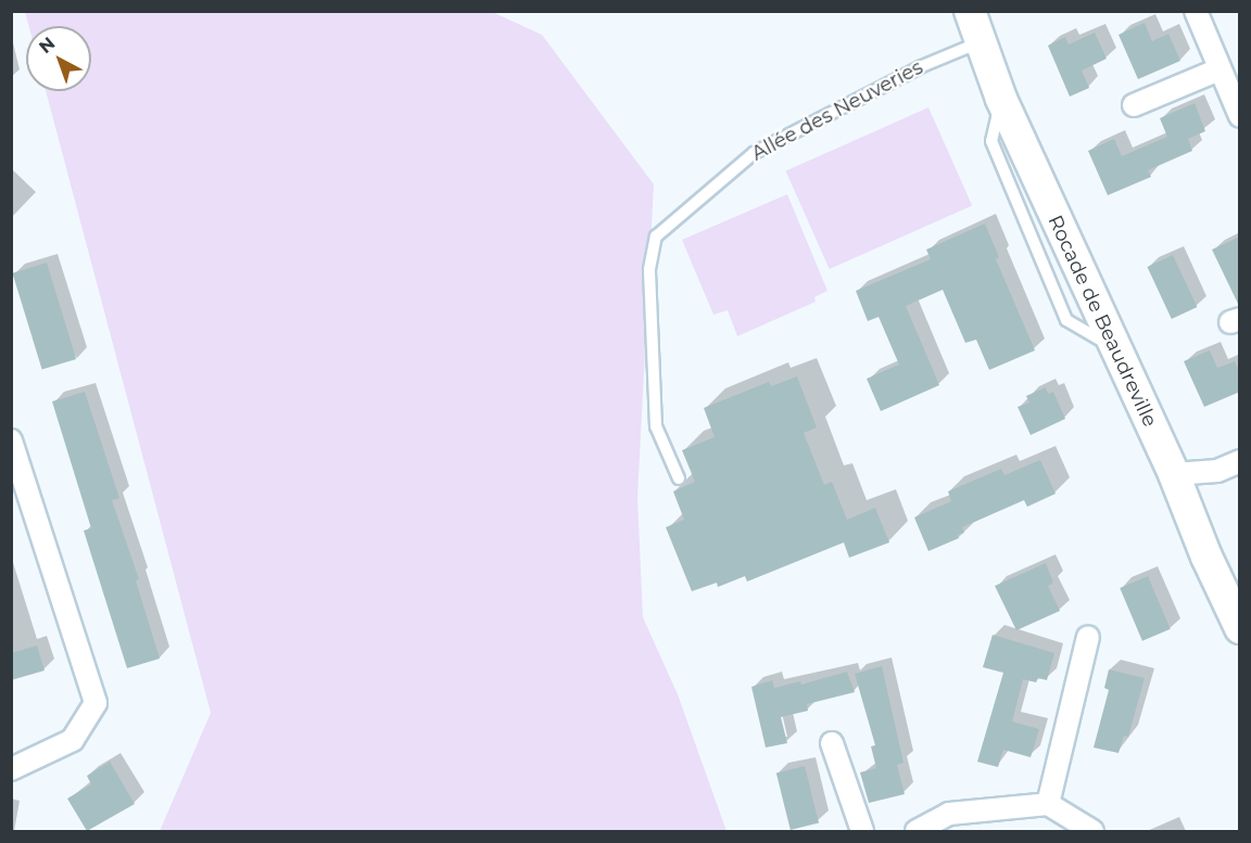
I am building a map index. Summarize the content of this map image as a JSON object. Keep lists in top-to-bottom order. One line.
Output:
{"streets":{"street":["Rocade de Beaudreville"],"lane":["Allée des Neuveries"]},"crossings":[["Allée des Neuveries","Rocade de Beaudreville"]],"north":"top left"}
